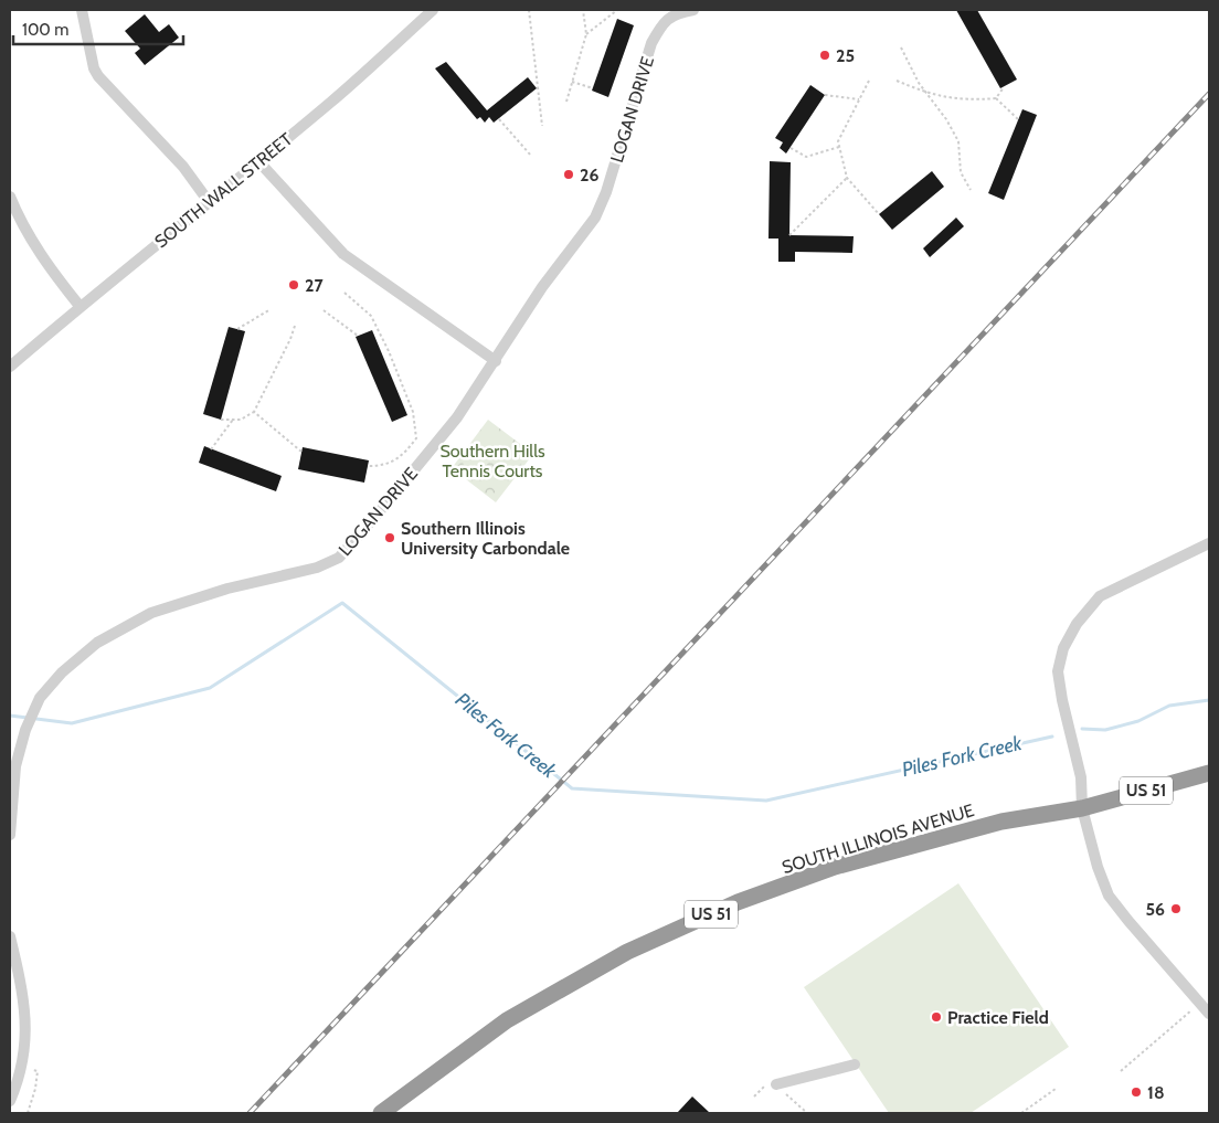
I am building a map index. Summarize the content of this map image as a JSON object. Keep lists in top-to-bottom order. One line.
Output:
{"streets":{"highway":["US 51","SOUTH ILLINOIS AVENUE"],"street":["LOGAN DRIVE","SOUTH WALL STREET"]},"water":["Piles Fork Creek"],"parks":["Southern Hills Tennis Courts"],"places":["25","26","27","Southern Illinois University Carbondale","56","Practice Field","18"],"scale_bar":"100 m"}
